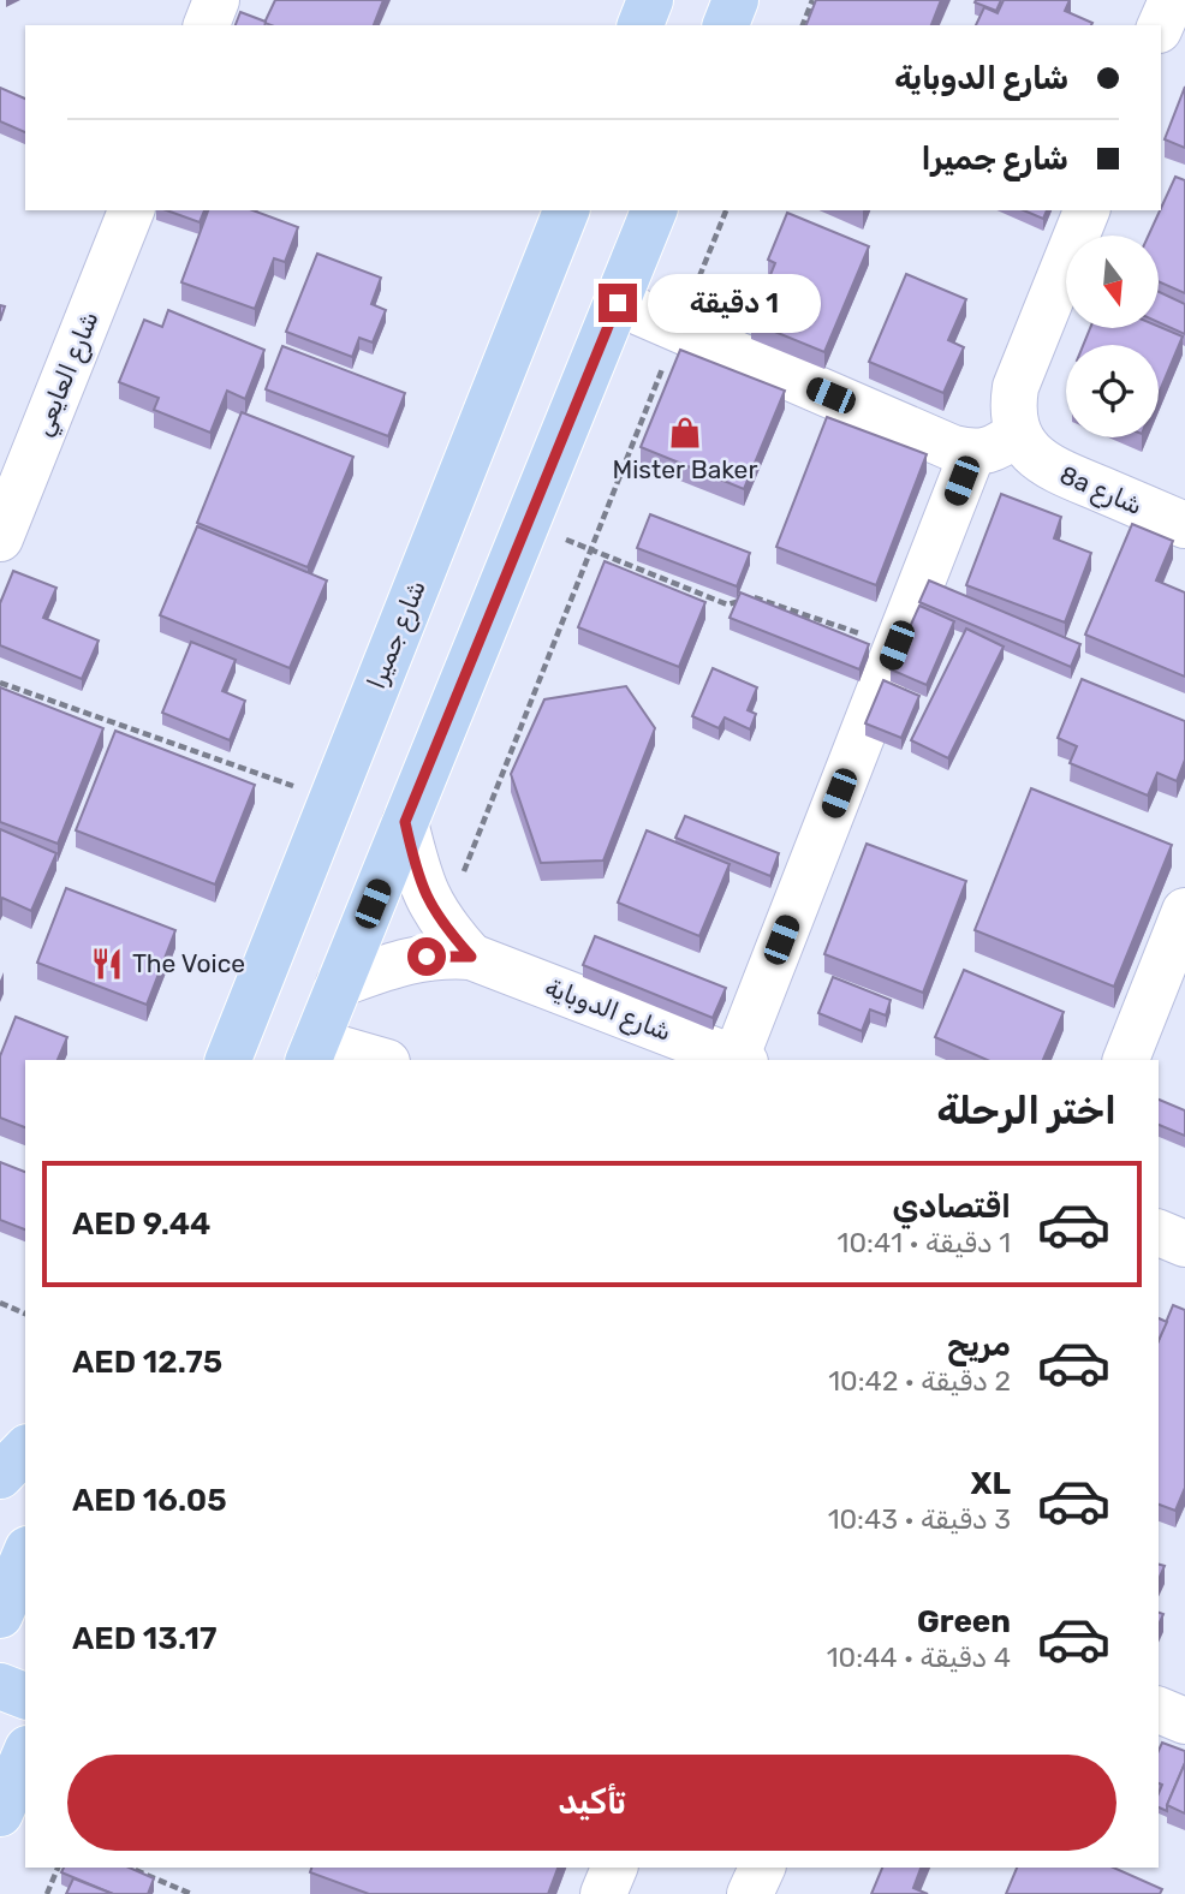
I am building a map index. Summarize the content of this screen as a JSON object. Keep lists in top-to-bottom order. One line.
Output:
{"streets":{"main road":["شارع جميرا"],"street":["شارع العايعي","8a شارع","شارع الدوباية"]},"places":{"shop":["Mister Baker"],"restaurant":["The Voice"]},"north":"bottom","page":{"banner":["شارع الدوباية","شارع جميرا"],"bubble":"1 دقيقة","heading":"اختر الرحلة","list":[{"name":"اقتصادي","note":"1 دقيقة · 10:41","value":"AED 9.44"},{"name":"مريح","note":"2 دقيقة · 10:42","value":"AED 12.75"},{"name":"XL","note":"3 دقيقة · 10:43","value":"AED 16.05"},{"name":"Green","note":"4 دقيقة · 10:44","value":"AED 13.17"}],"buttons":"تأكيد"}}
